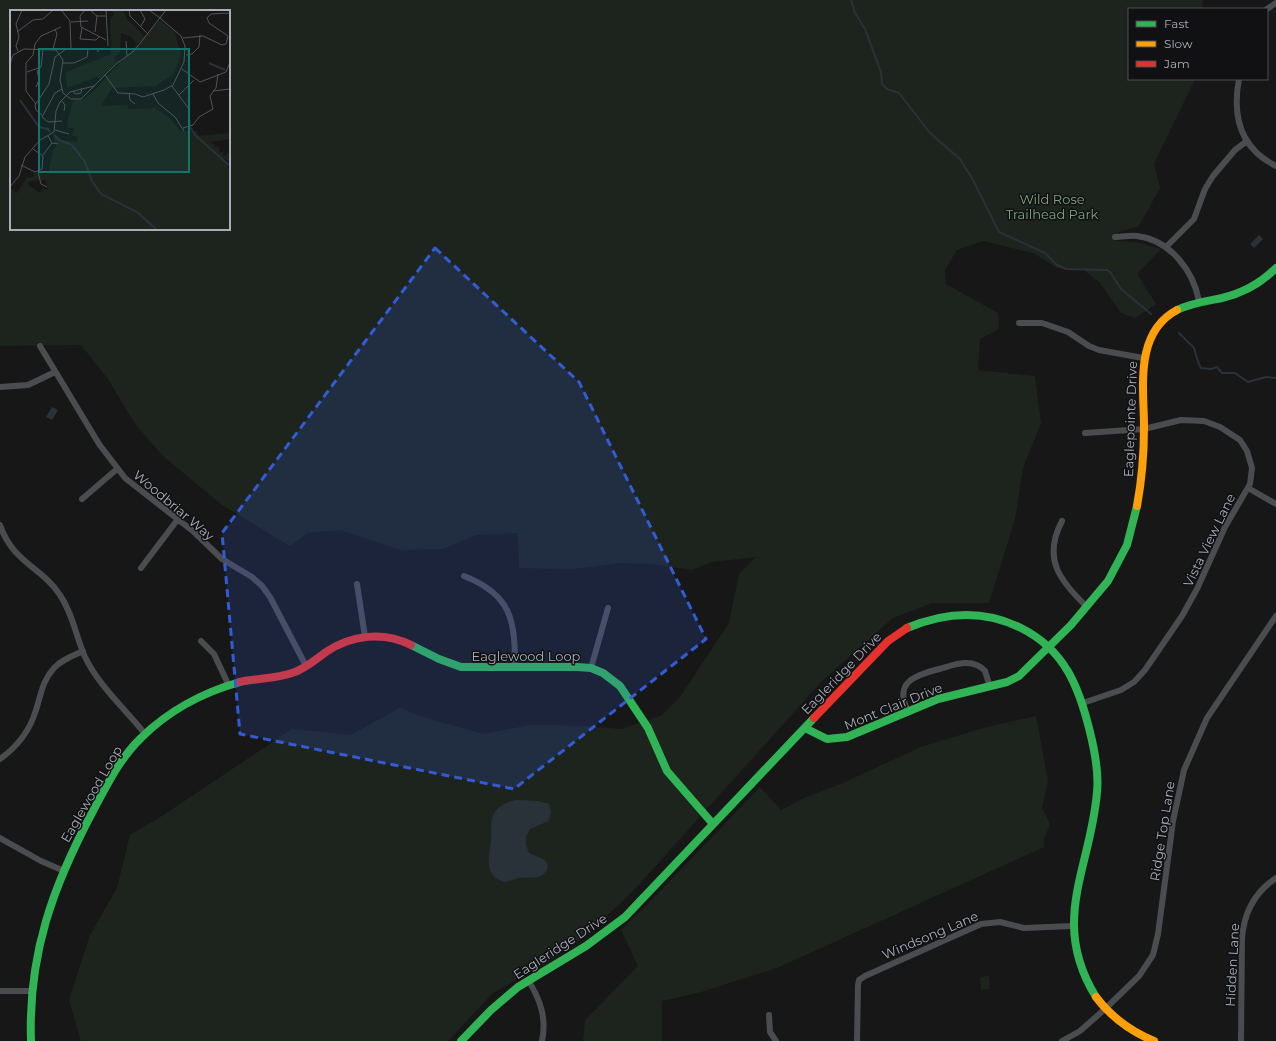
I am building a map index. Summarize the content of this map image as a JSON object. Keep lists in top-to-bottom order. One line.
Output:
{"streets":{"street":["Eaglepointe Drive","Woodbriar Way","Vista View Lane","Eaglewood Loop","Eagleridge Drive","Mont Clair Drive","Ridge Top Lane","Windsong Lane","Hidden Lane"]},"crossings":[["Eaglepointe Drive","Vista View Lane"],["Eaglepointe Drive","Eagleridge Drive"],["Eaglepointe Drive","Mont Clair Drive"],["Woodbriar Way","Eaglewood Loop"],["Vista View Lane","Eagleridge Drive"],["Eaglewood Loop","Eagleridge Drive"],["Eagleridge Drive","Mont Clair Drive"],["Eagleridge Drive","Ridge Top Lane"],["Eagleridge Drive","Windsong Lane"]],"parks":["Wild Rose Trailhead Park"],"legend":["Fast","Slow","Jam"]}
